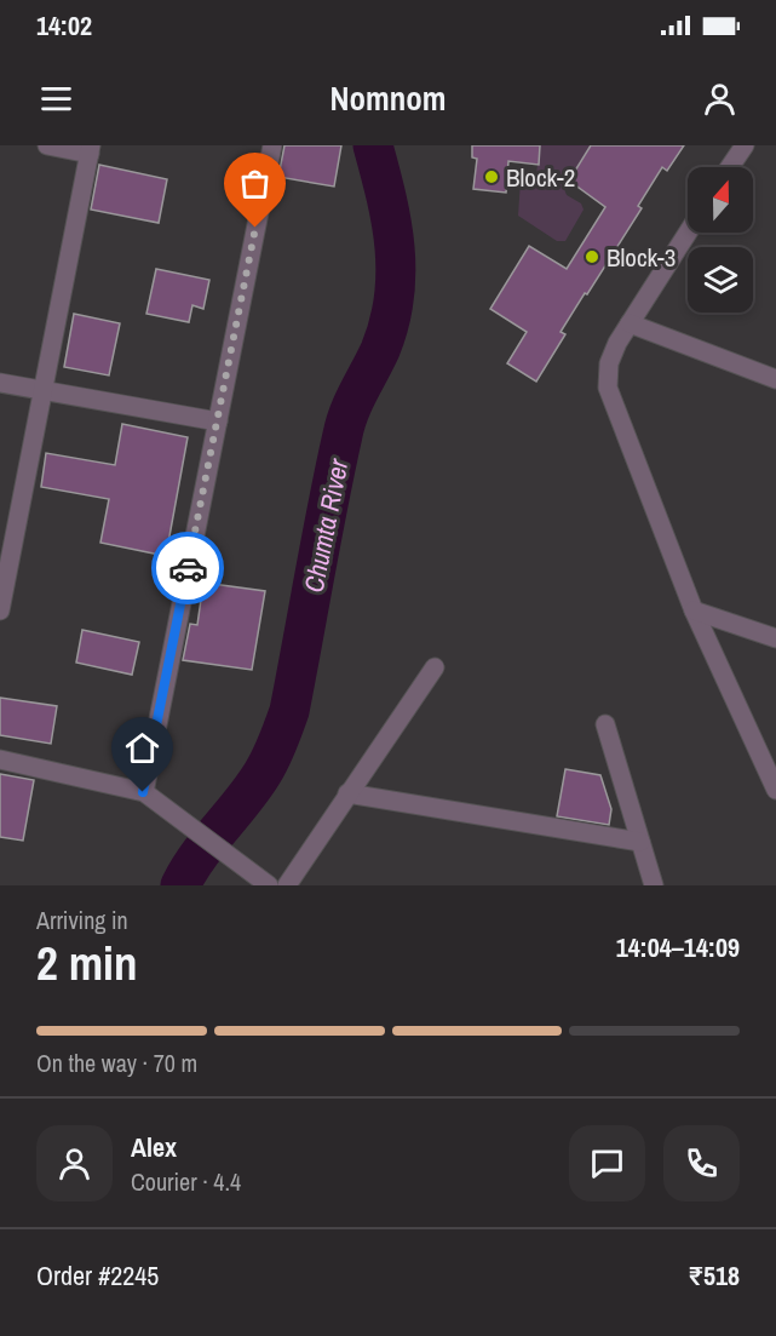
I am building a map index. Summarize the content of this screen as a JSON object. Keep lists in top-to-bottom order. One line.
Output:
{"water":["Chumta River"],"places":["Block-2","Block-3"],"north":"top","page":{"status":"14:02","header":"Nomnom","heading":["2 min","Arriving in","14:04–14:09"],"panel":["Alex","Courier · 4.4","Order #2245","₹518"],"bar":"On the way · 70 m"}}
